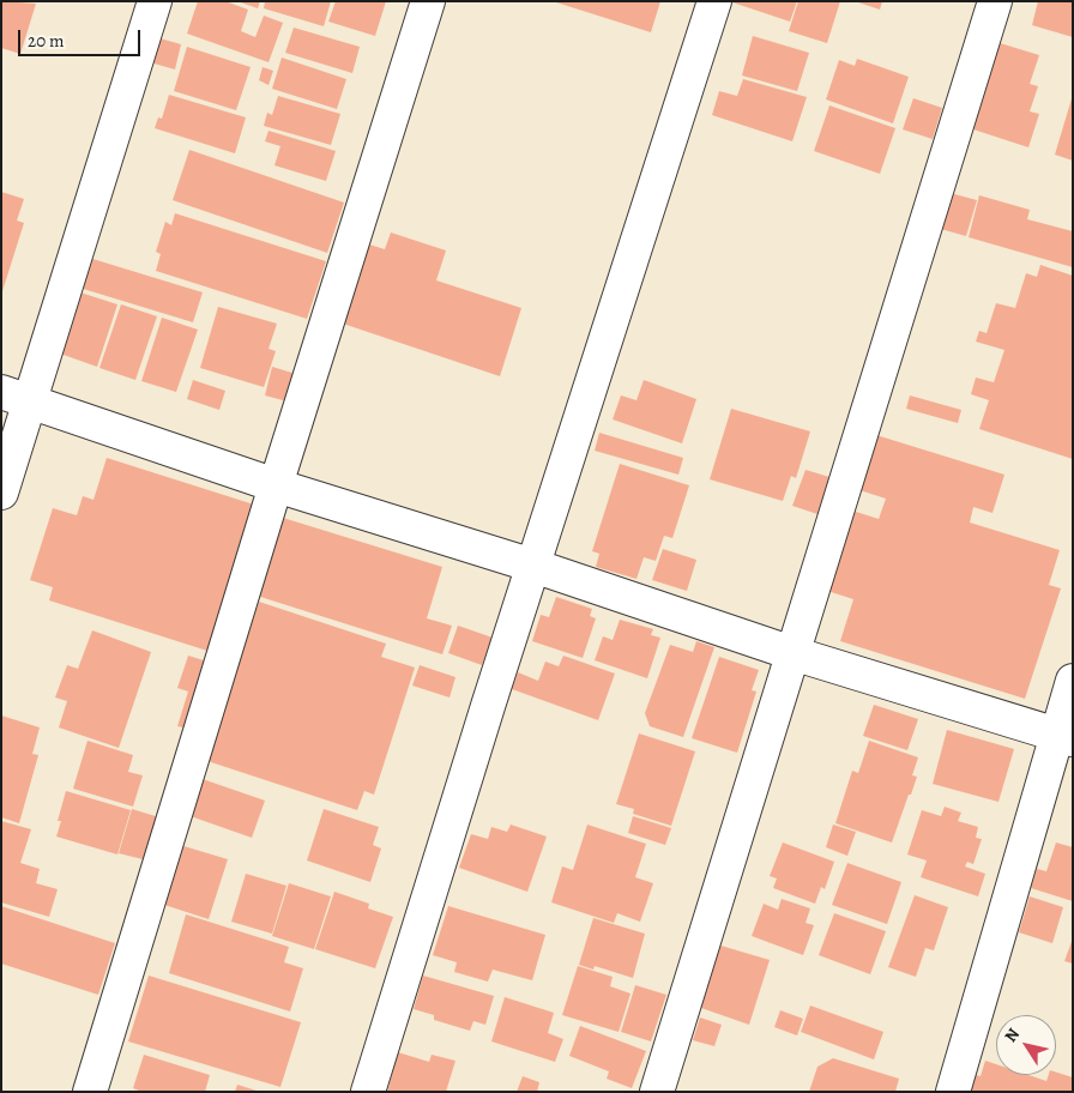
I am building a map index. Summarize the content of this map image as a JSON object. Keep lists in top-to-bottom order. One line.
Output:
{"scale_bar":"20 m","north":"top left"}
